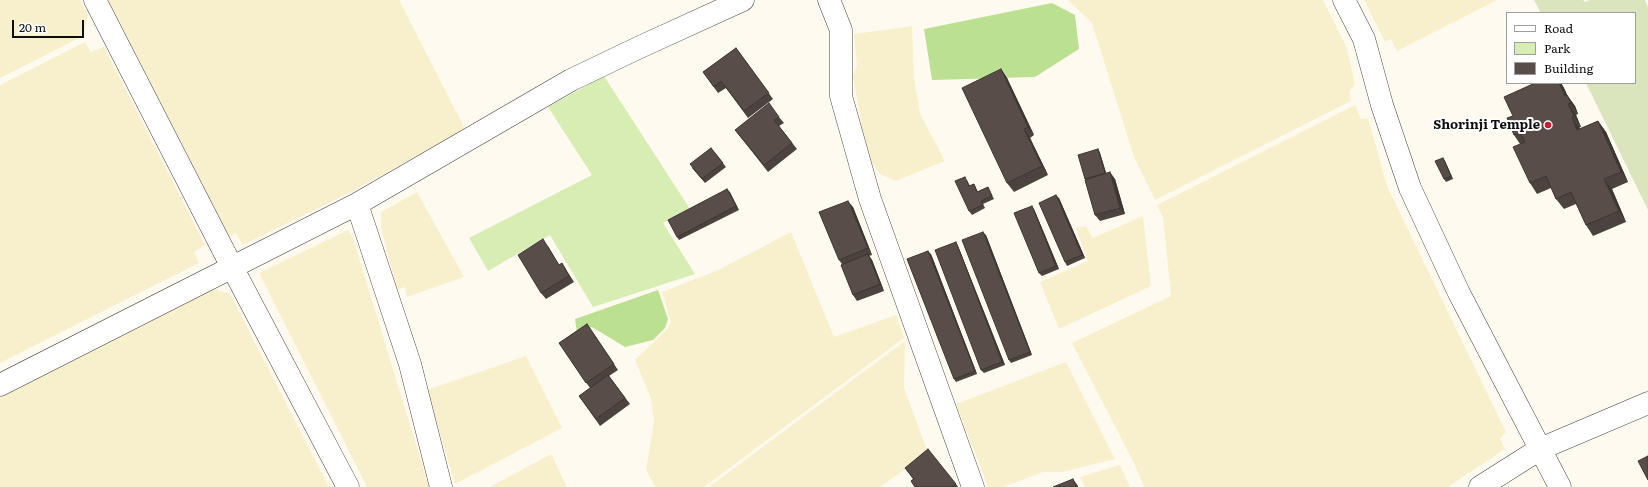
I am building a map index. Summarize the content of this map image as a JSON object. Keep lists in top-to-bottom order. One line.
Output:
{"places":["Shorinji Temple"],"legend":["Road","Park","Building"],"scale_bar":"20 m"}
